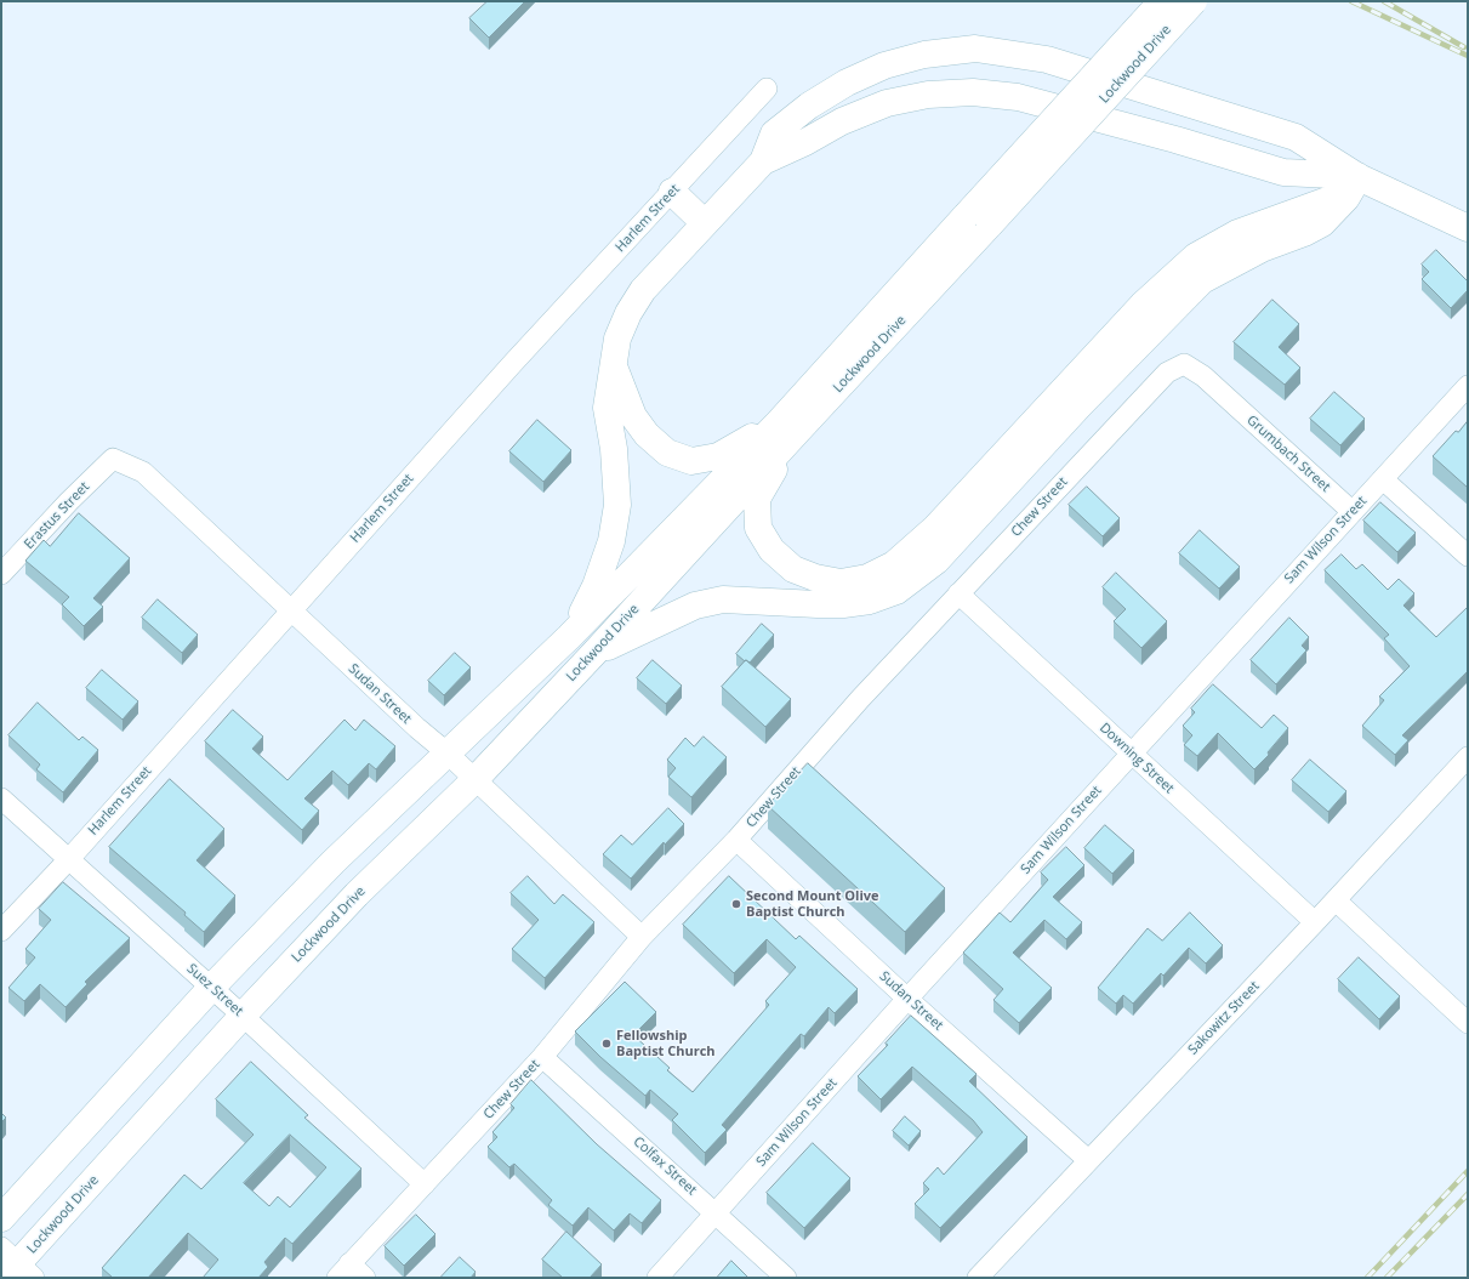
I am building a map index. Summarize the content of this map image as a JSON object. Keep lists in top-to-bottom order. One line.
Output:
{"streets":{"main road":["Lockwood Drive"],"street":["Harlem Street","Grumbach Street","Chew Street","Erastus Street","Sam Wilson Street","Sudan Street","Downing Street","Suez Street","Sakowitz Street","Colfax Street"]},"crossings":[["Lockwood Drive","Sudan Street"],["Lockwood Drive","Suez Street"],["Harlem Street","Sudan Street"],["Harlem Street","Suez Street"],["Grumbach Street","Chew Street"],["Grumbach Street","Sam Wilson Street"],["Chew Street","Sudan Street"],["Chew Street","Downing Street"],["Chew Street","Suez Street"],["Chew Street","Colfax Street"],["Erastus Street","Sudan Street"],["Sam Wilson Street","Sudan Street"],["Sam Wilson Street","Downing Street"],["Sam Wilson Street","Colfax Street"],["Sudan Street","Sakowitz Street"],["Downing Street","Sakowitz Street"]],"places":["Second Mount Olive Baptist Church","Fellowship Baptist Church"]}
